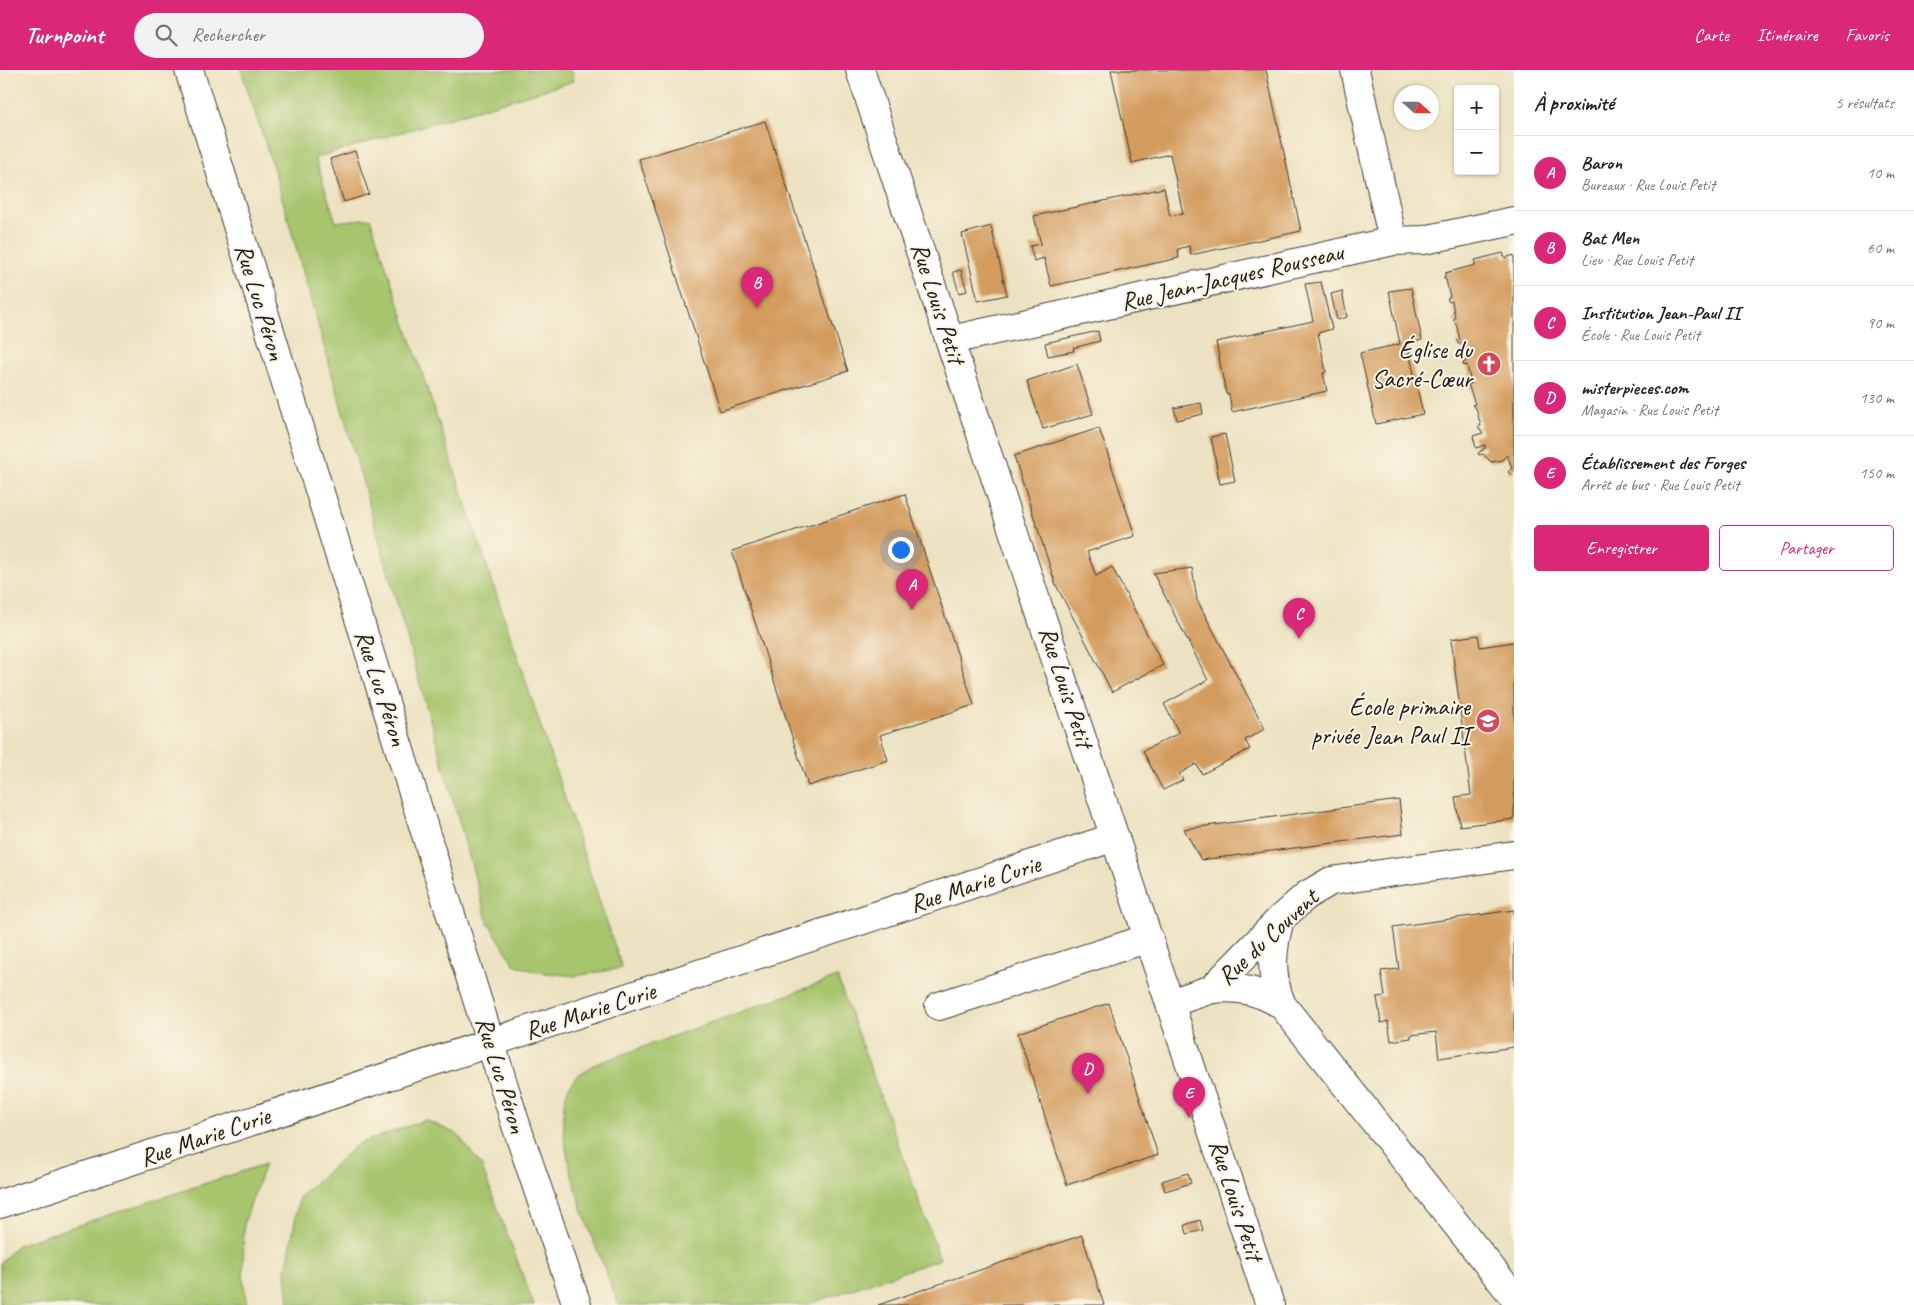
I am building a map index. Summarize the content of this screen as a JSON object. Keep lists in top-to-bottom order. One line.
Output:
{"streets":{"street":["Rue Jean-Jacques Rousseau","Rue Luc Péron","Rue Louis Petit","Rue Marie Curie","Rue du Couvent"]},"crossings":[["Rue Jean-Jacques Rousseau","Rue Louis Petit"],["Rue Luc Péron","Rue Marie Curie"],["Rue Louis Petit","Rue Marie Curie"],["Rue Louis Petit","Rue du Couvent"]],"places":{"church":["Église du Sacré-Cœur"],"school or university":["École primaire privée Jean Paul II"]},"north":"right","page":{"header":"Turnpoint","search":"Rechercher","nav":["Carte","Itinéraire","Favoris"],"heading":["À proximité","5 résultats"],"map_buttons":["+","−"],"list":[{"mark":"A","name":"Baron","note":"Bureaux · Rue Louis Petit","value":"10 m"},{"mark":"B","name":"Bat Men","note":"Lieu · Rue Louis Petit","value":"60 m"},{"mark":"C","name":"Institution Jean-Paul II","note":"École · Rue Louis Petit","value":"90 m"},{"mark":"D","name":"misterpieces.com","note":"Magasin · Rue Louis Petit","value":"130 m"},{"mark":"E","name":"Établissement des Forges","note":"Arrêt de bus · Rue Louis Petit","value":"150 m"}],"pins":["B","A","C","D","E"],"buttons":["Enregistrer","Partager"]}}
